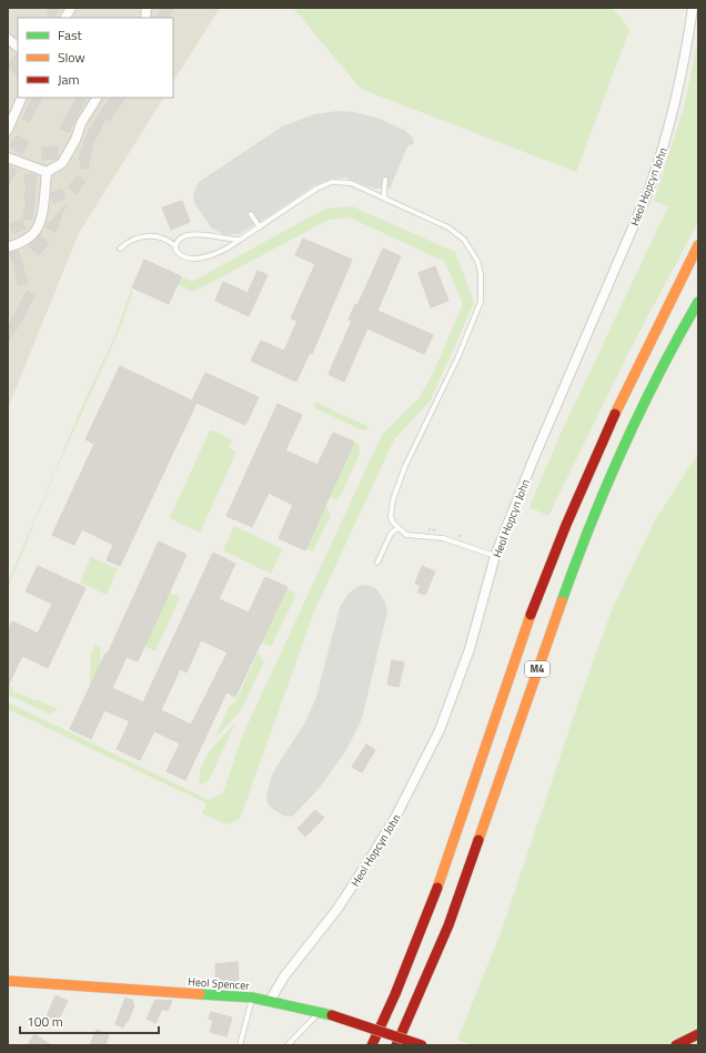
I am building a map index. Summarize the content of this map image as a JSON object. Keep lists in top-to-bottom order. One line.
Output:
{"streets":{"main road":["M4","Heol Spencer"],"street":["Heol Hopcyn John"]},"crossings":[["Heol Hopcyn John","Heol Spencer"]],"legend":["Fast","Slow","Jam"],"scale_bar":"100 m"}
